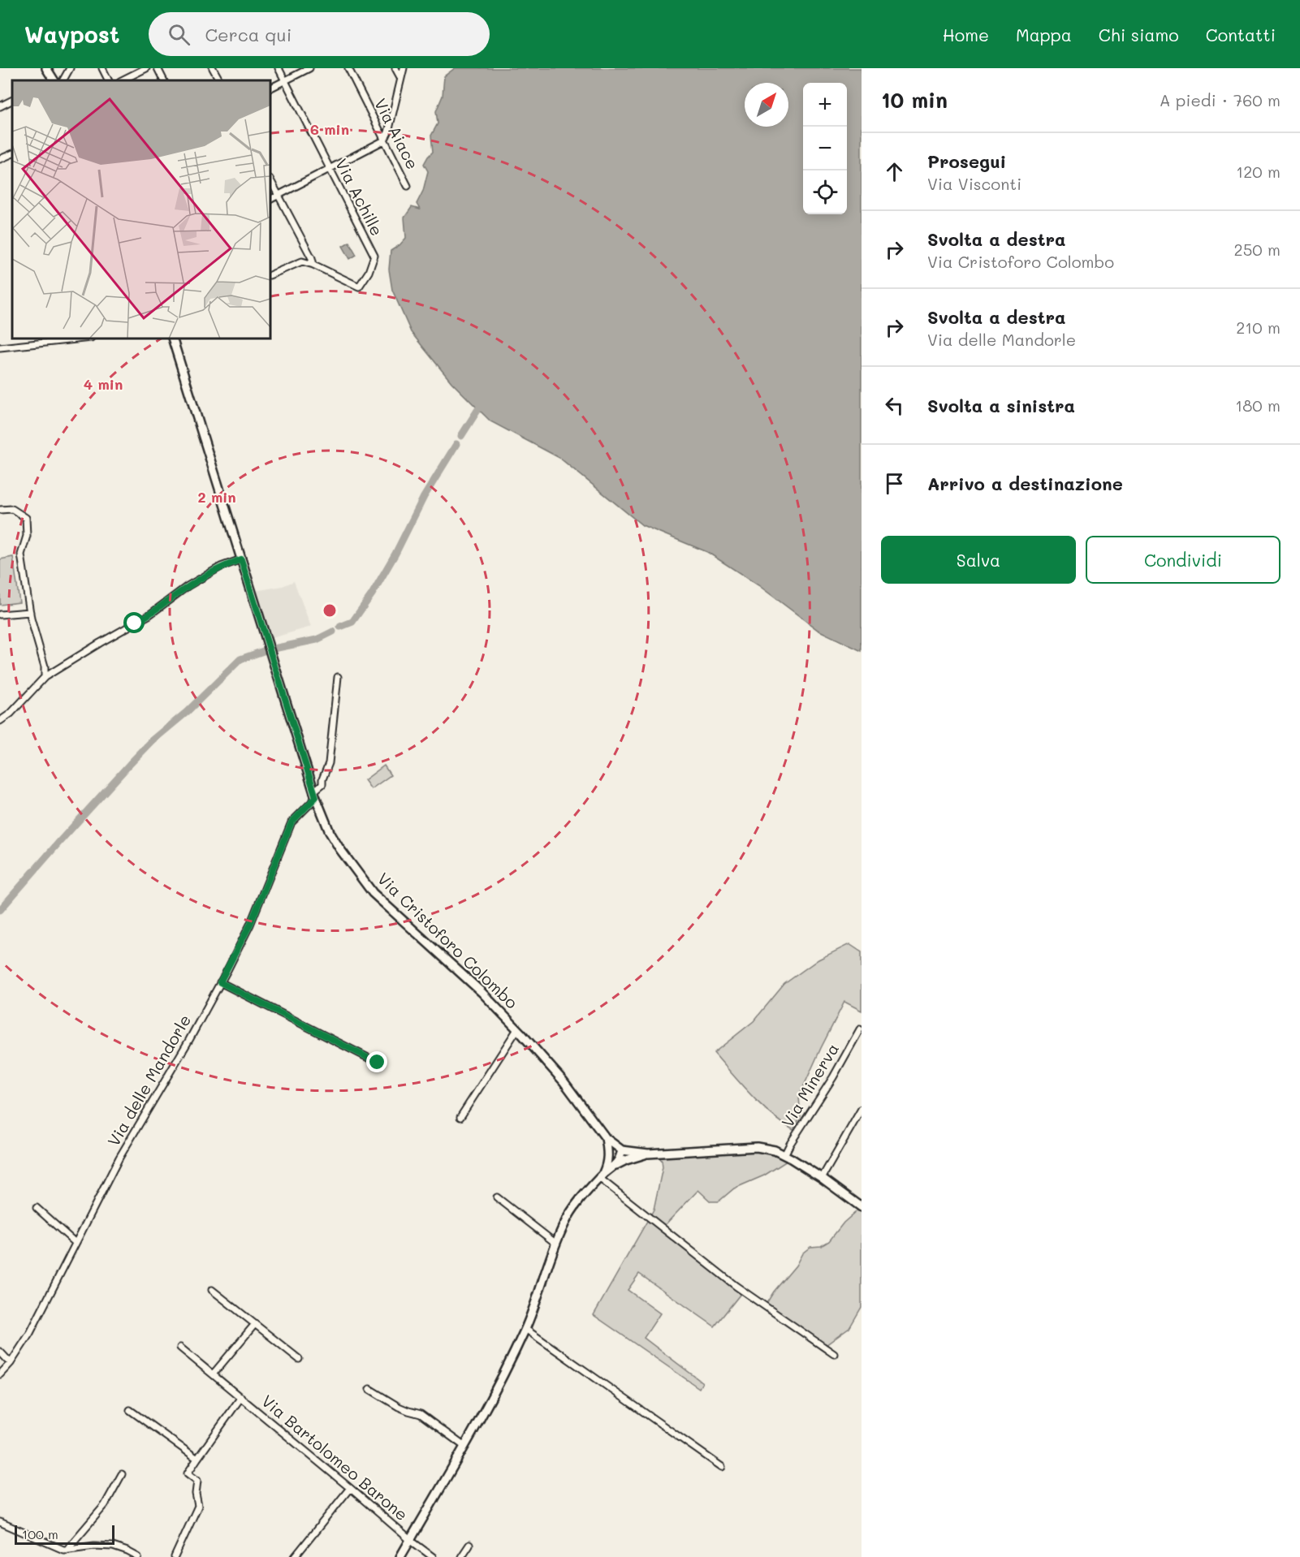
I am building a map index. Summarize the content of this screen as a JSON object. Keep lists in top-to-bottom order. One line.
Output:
{"streets":{"main road":["Via Cristoforo Colombo"],"street":["Via Aiace","Via Achille","Via delle Mandorle","Via Minerva","Via Bartolomeo Barone"]},"crossings":[["Via Cristoforo Colombo","Via delle Mandorle"]],"scale_bar":"100 m","north":"top right","page":{"header":"Waypost","search":"Cerca qui","nav":["Home","Mappa","Chi siamo","Contatti"],"heading":["10 min","A piedi · 760 m"],"map_buttons":["+","−"],"list":[["Prosegui","Via Visconti","120 m"],["Svolta a destra","Via Cristoforo Colombo","250 m"],["Svolta a destra","Via delle Mandorle","210 m"],["Svolta a sinistra","180 m"],"Arrivo a destinazione"],"buttons":["Salva","Condividi"],"scale":"100 m"},"rings":["6 min","4 min","2 min"]}
